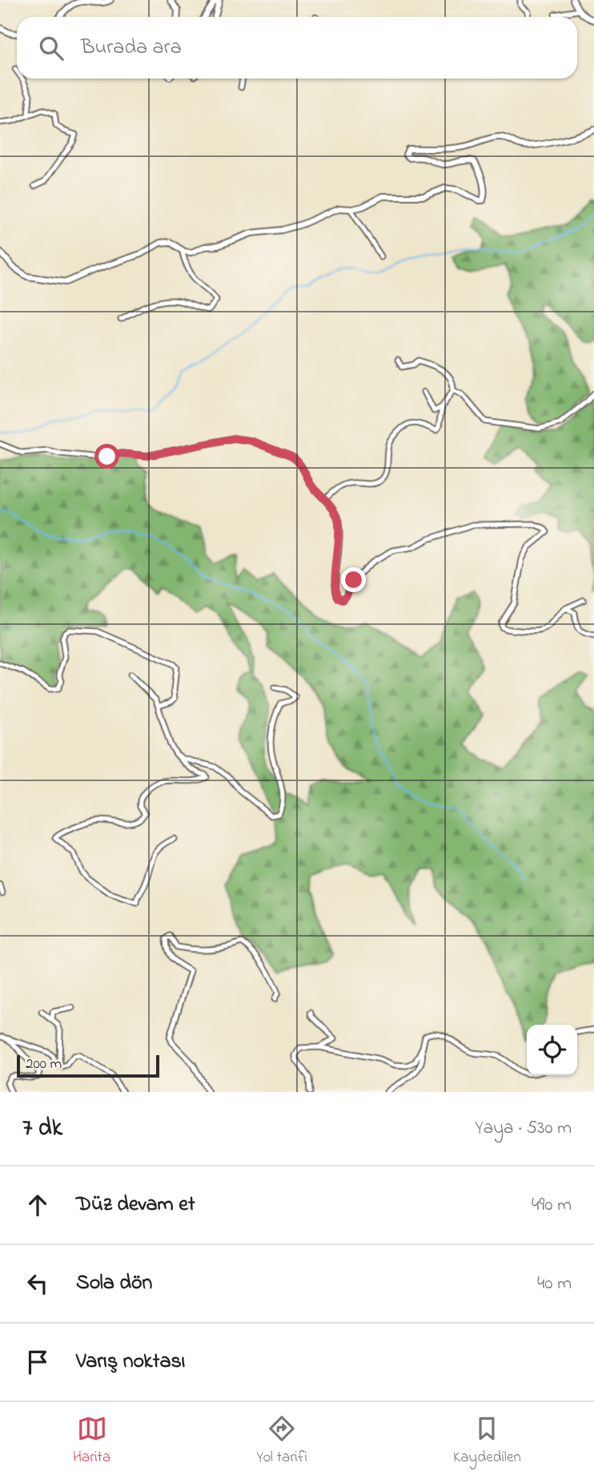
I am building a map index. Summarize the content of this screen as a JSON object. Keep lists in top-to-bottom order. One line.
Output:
{"scale_bar":"200 m","page":{"search":"Burada ara","scale":"200 m","heading":["7 dk","Yaya · 530 m"],"list":[["Düz devam et","490 m"],["Sola dön","40 m"],"Varış noktası"],"nav":["Harita","Yol tarifi","Kaydedilen"]}}
